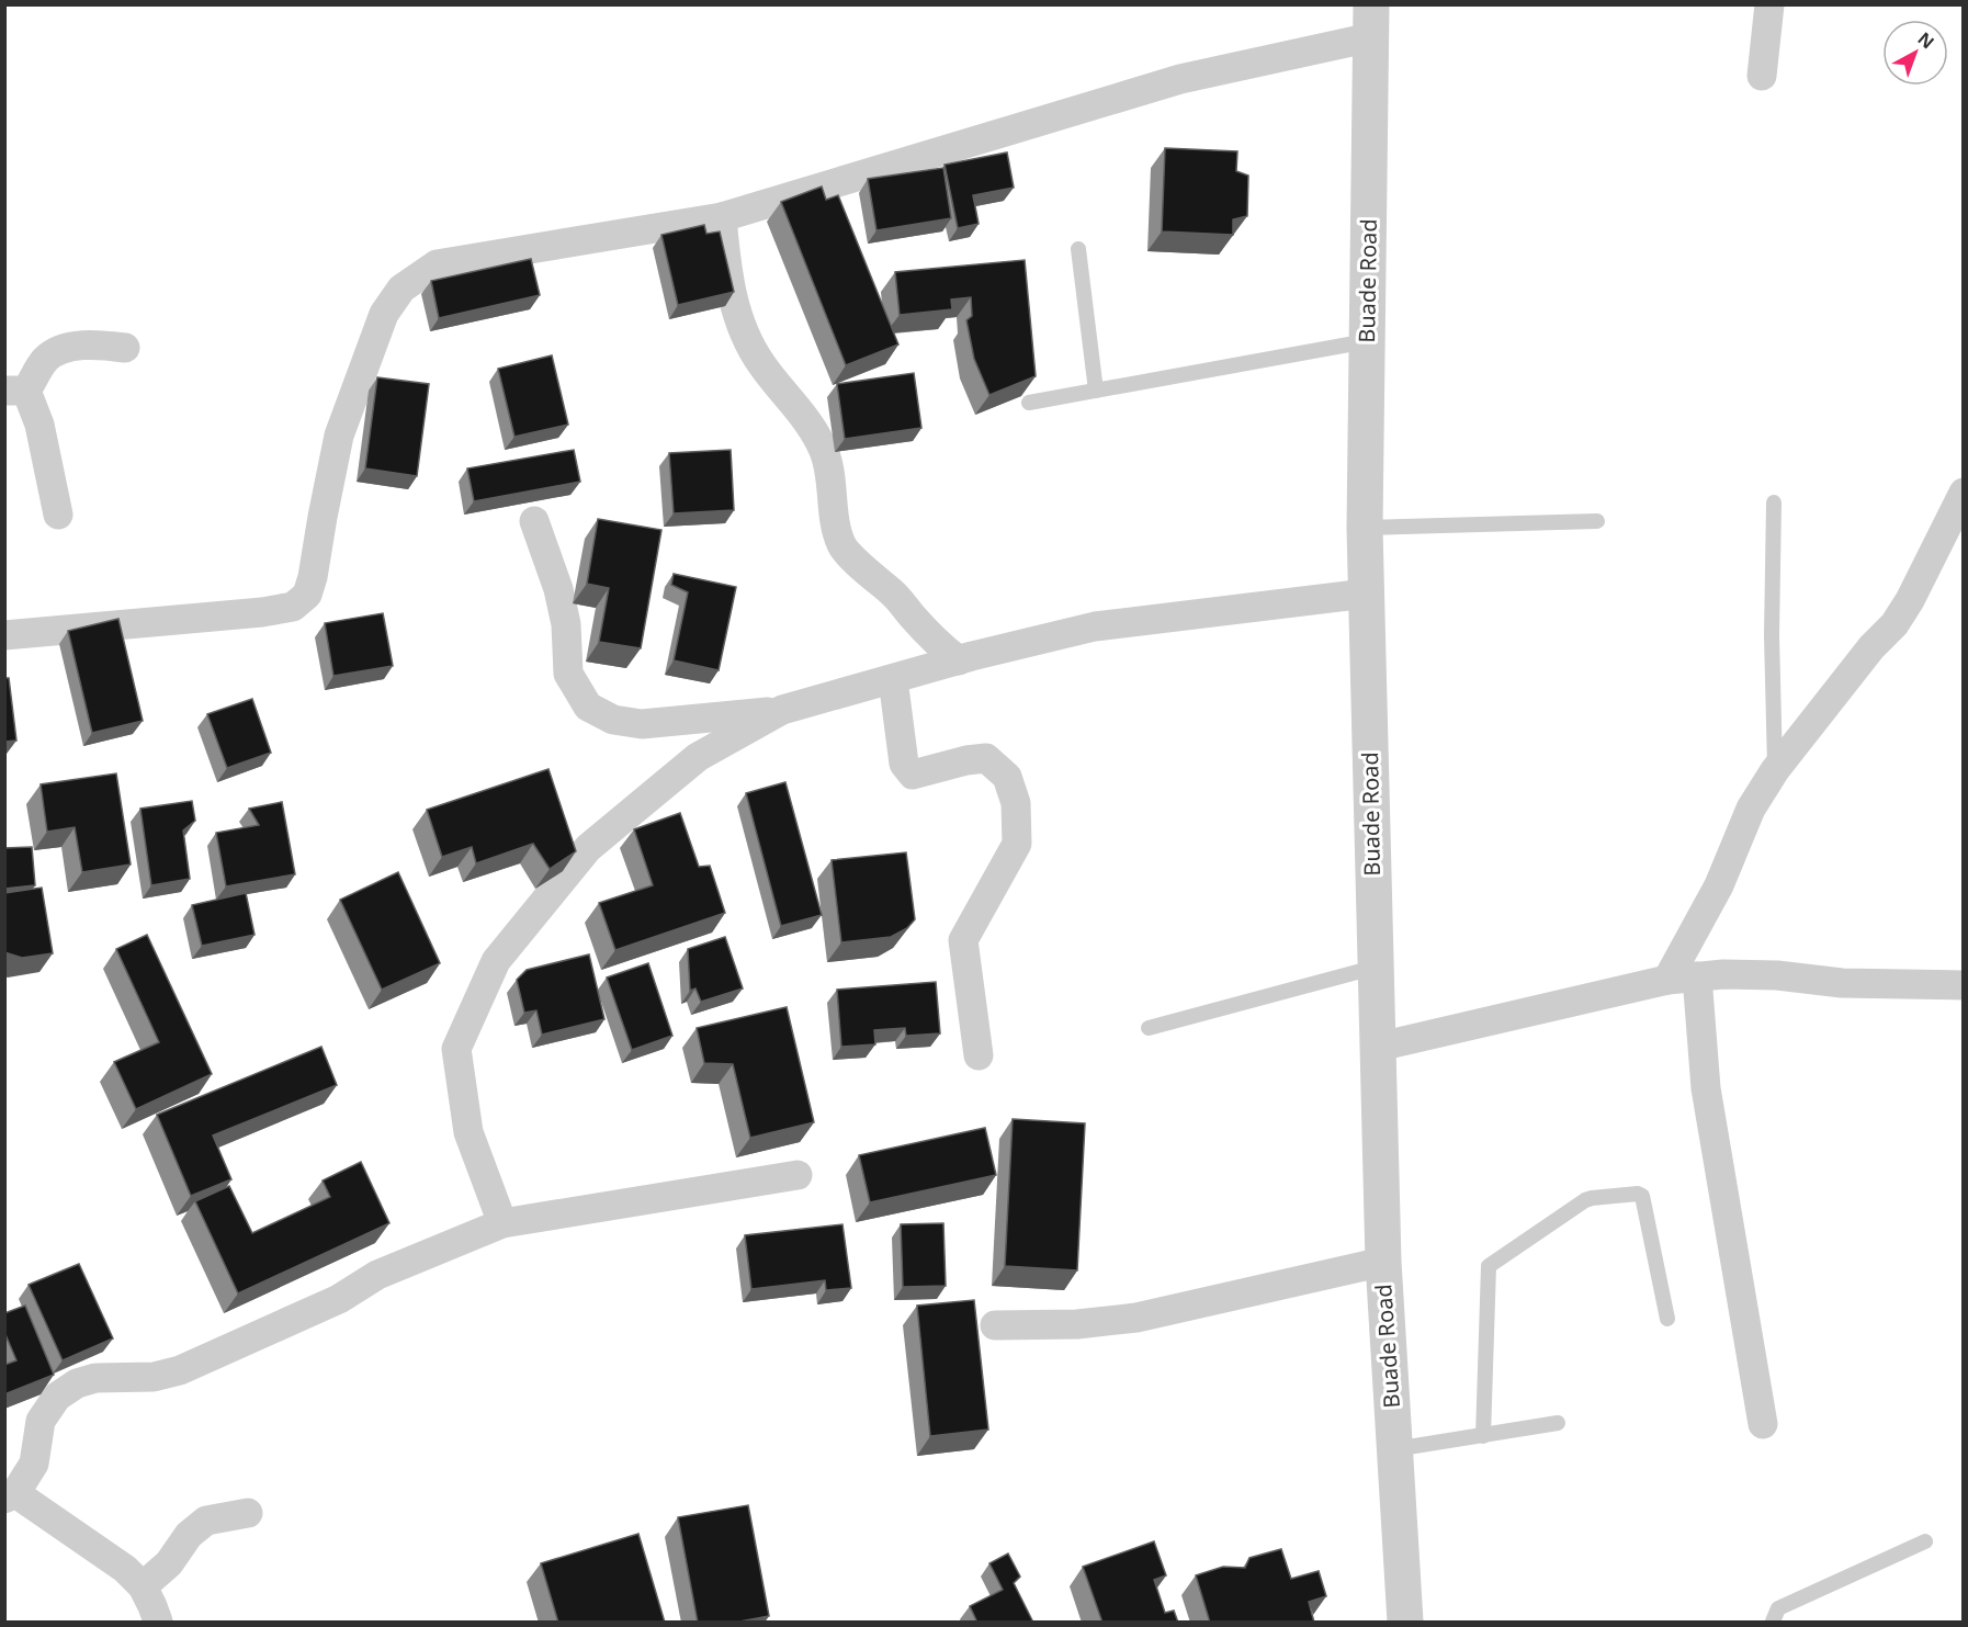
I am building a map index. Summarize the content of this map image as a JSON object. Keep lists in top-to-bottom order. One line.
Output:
{"streets":{"street":["Buade Road"]},"north":"top right"}
